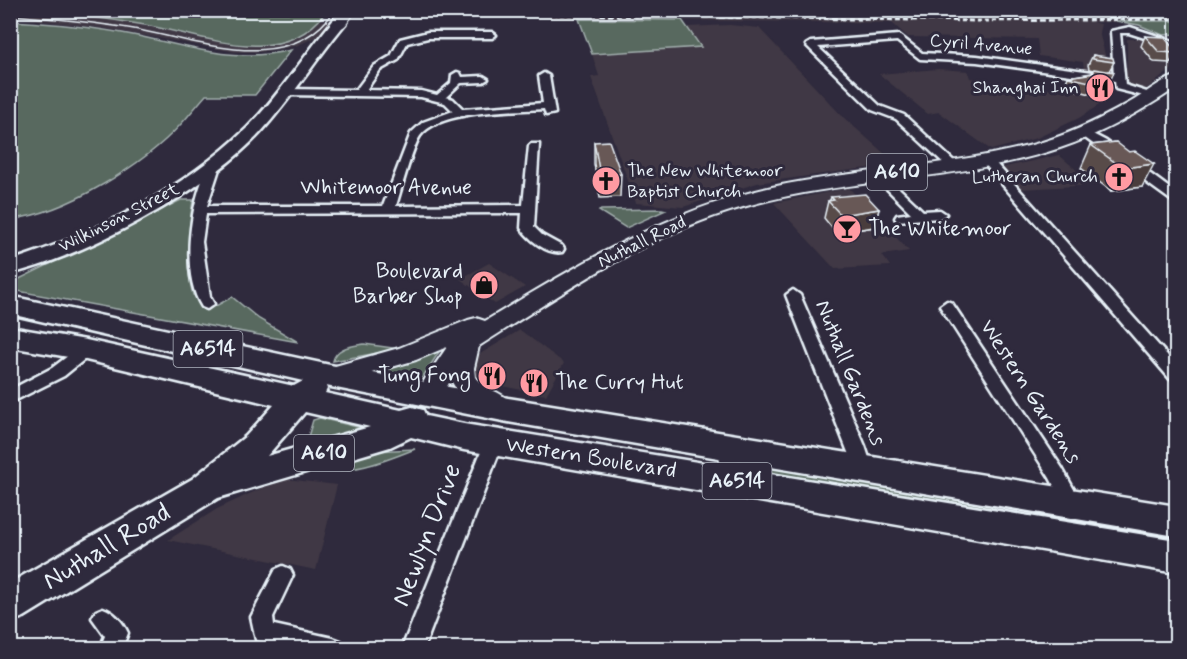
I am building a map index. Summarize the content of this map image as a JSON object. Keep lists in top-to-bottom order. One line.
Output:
{"streets":{"highway":["A610","Nuthall Road","A6514","Western Boulevard"],"street":["Cyril Avenue","Whitemoor Avenue","Wilkinson Street","Nuthall Gardens","Western Gardens","Newlyn Drive"]},"crossings":[["Cyril Avenue","Nuthall Road"],["Nuthall Road","Western Boulevard"],["Nuthall Gardens","Western Boulevard"],["Western Gardens","Western Boulevard"],["Western Boulevard","Newlyn Drive"]],"places":{"restaurant":["Shanghai Inn","Tung Fong","The Curry Hut"],"church":["Lutheran Church","The New Whitemoor Baptist Church"],"bar":["The Whitemoor"],"shop":["Boulevard Barber Shop"]}}
